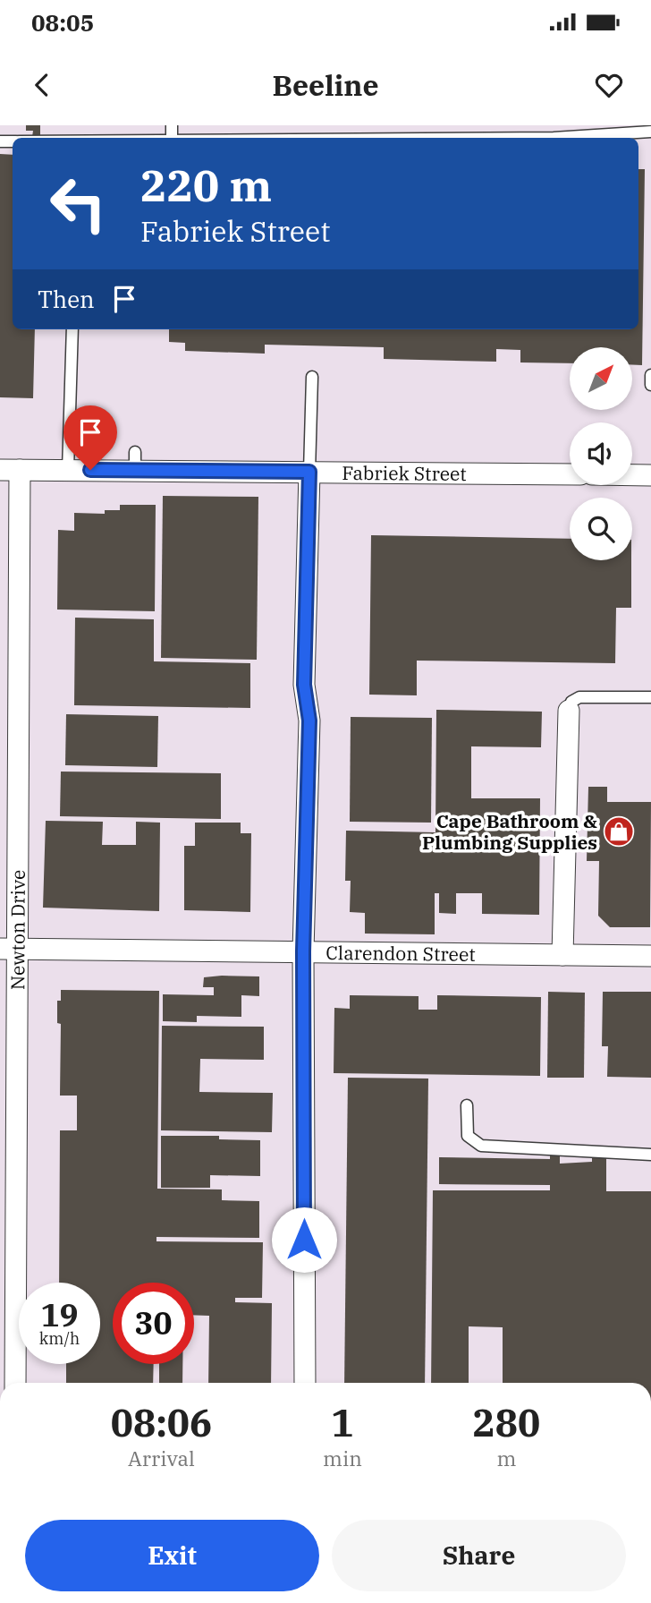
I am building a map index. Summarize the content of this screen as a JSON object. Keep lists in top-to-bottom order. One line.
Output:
{"streets":{"street":["Fabriek Street","Newton Drive","Clarendon Street"]},"crossings":[["Fabriek Street","Newton Drive"],["Newton Drive","Clarendon Street"]],"places":{"shop":["Cape Bathroom & Plumbing Supplies"]},"north":"top right","page":{"status":"08:05","header":"Beeline","turn":["220 m","Fabriek Street"],"then":"Then","speed":"19 km/h","limit":"30","eta":["08:06","Arrival","1","min","280","m"],"buttons":["Exit","Share"]}}
